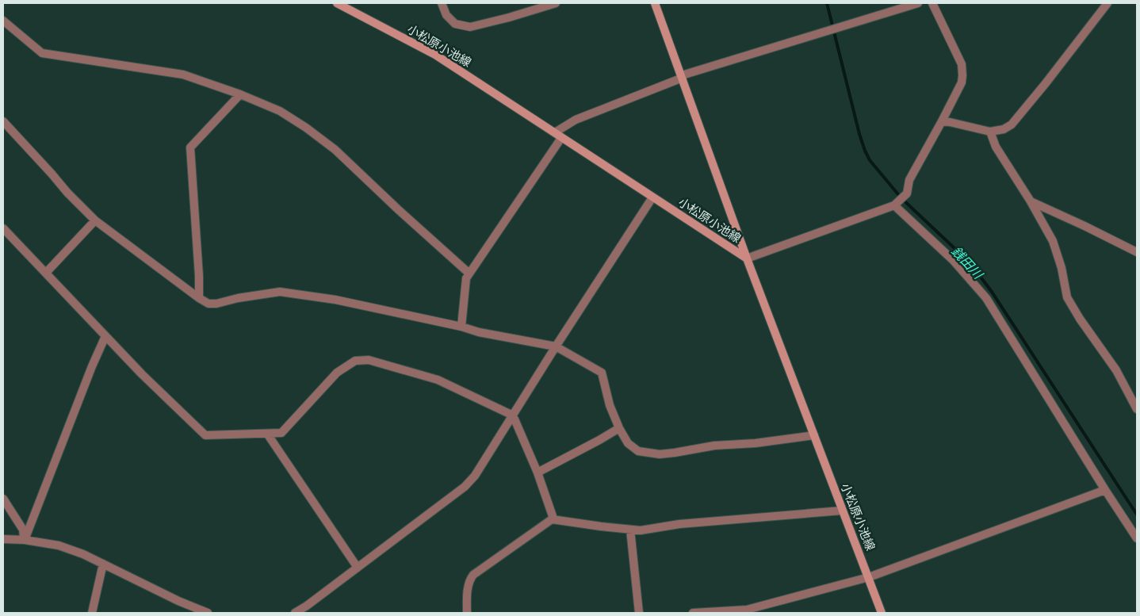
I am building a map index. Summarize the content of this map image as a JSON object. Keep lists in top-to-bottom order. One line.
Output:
{"streets":{"main road":["小松原小池線"]},"water":["銭田川"]}
